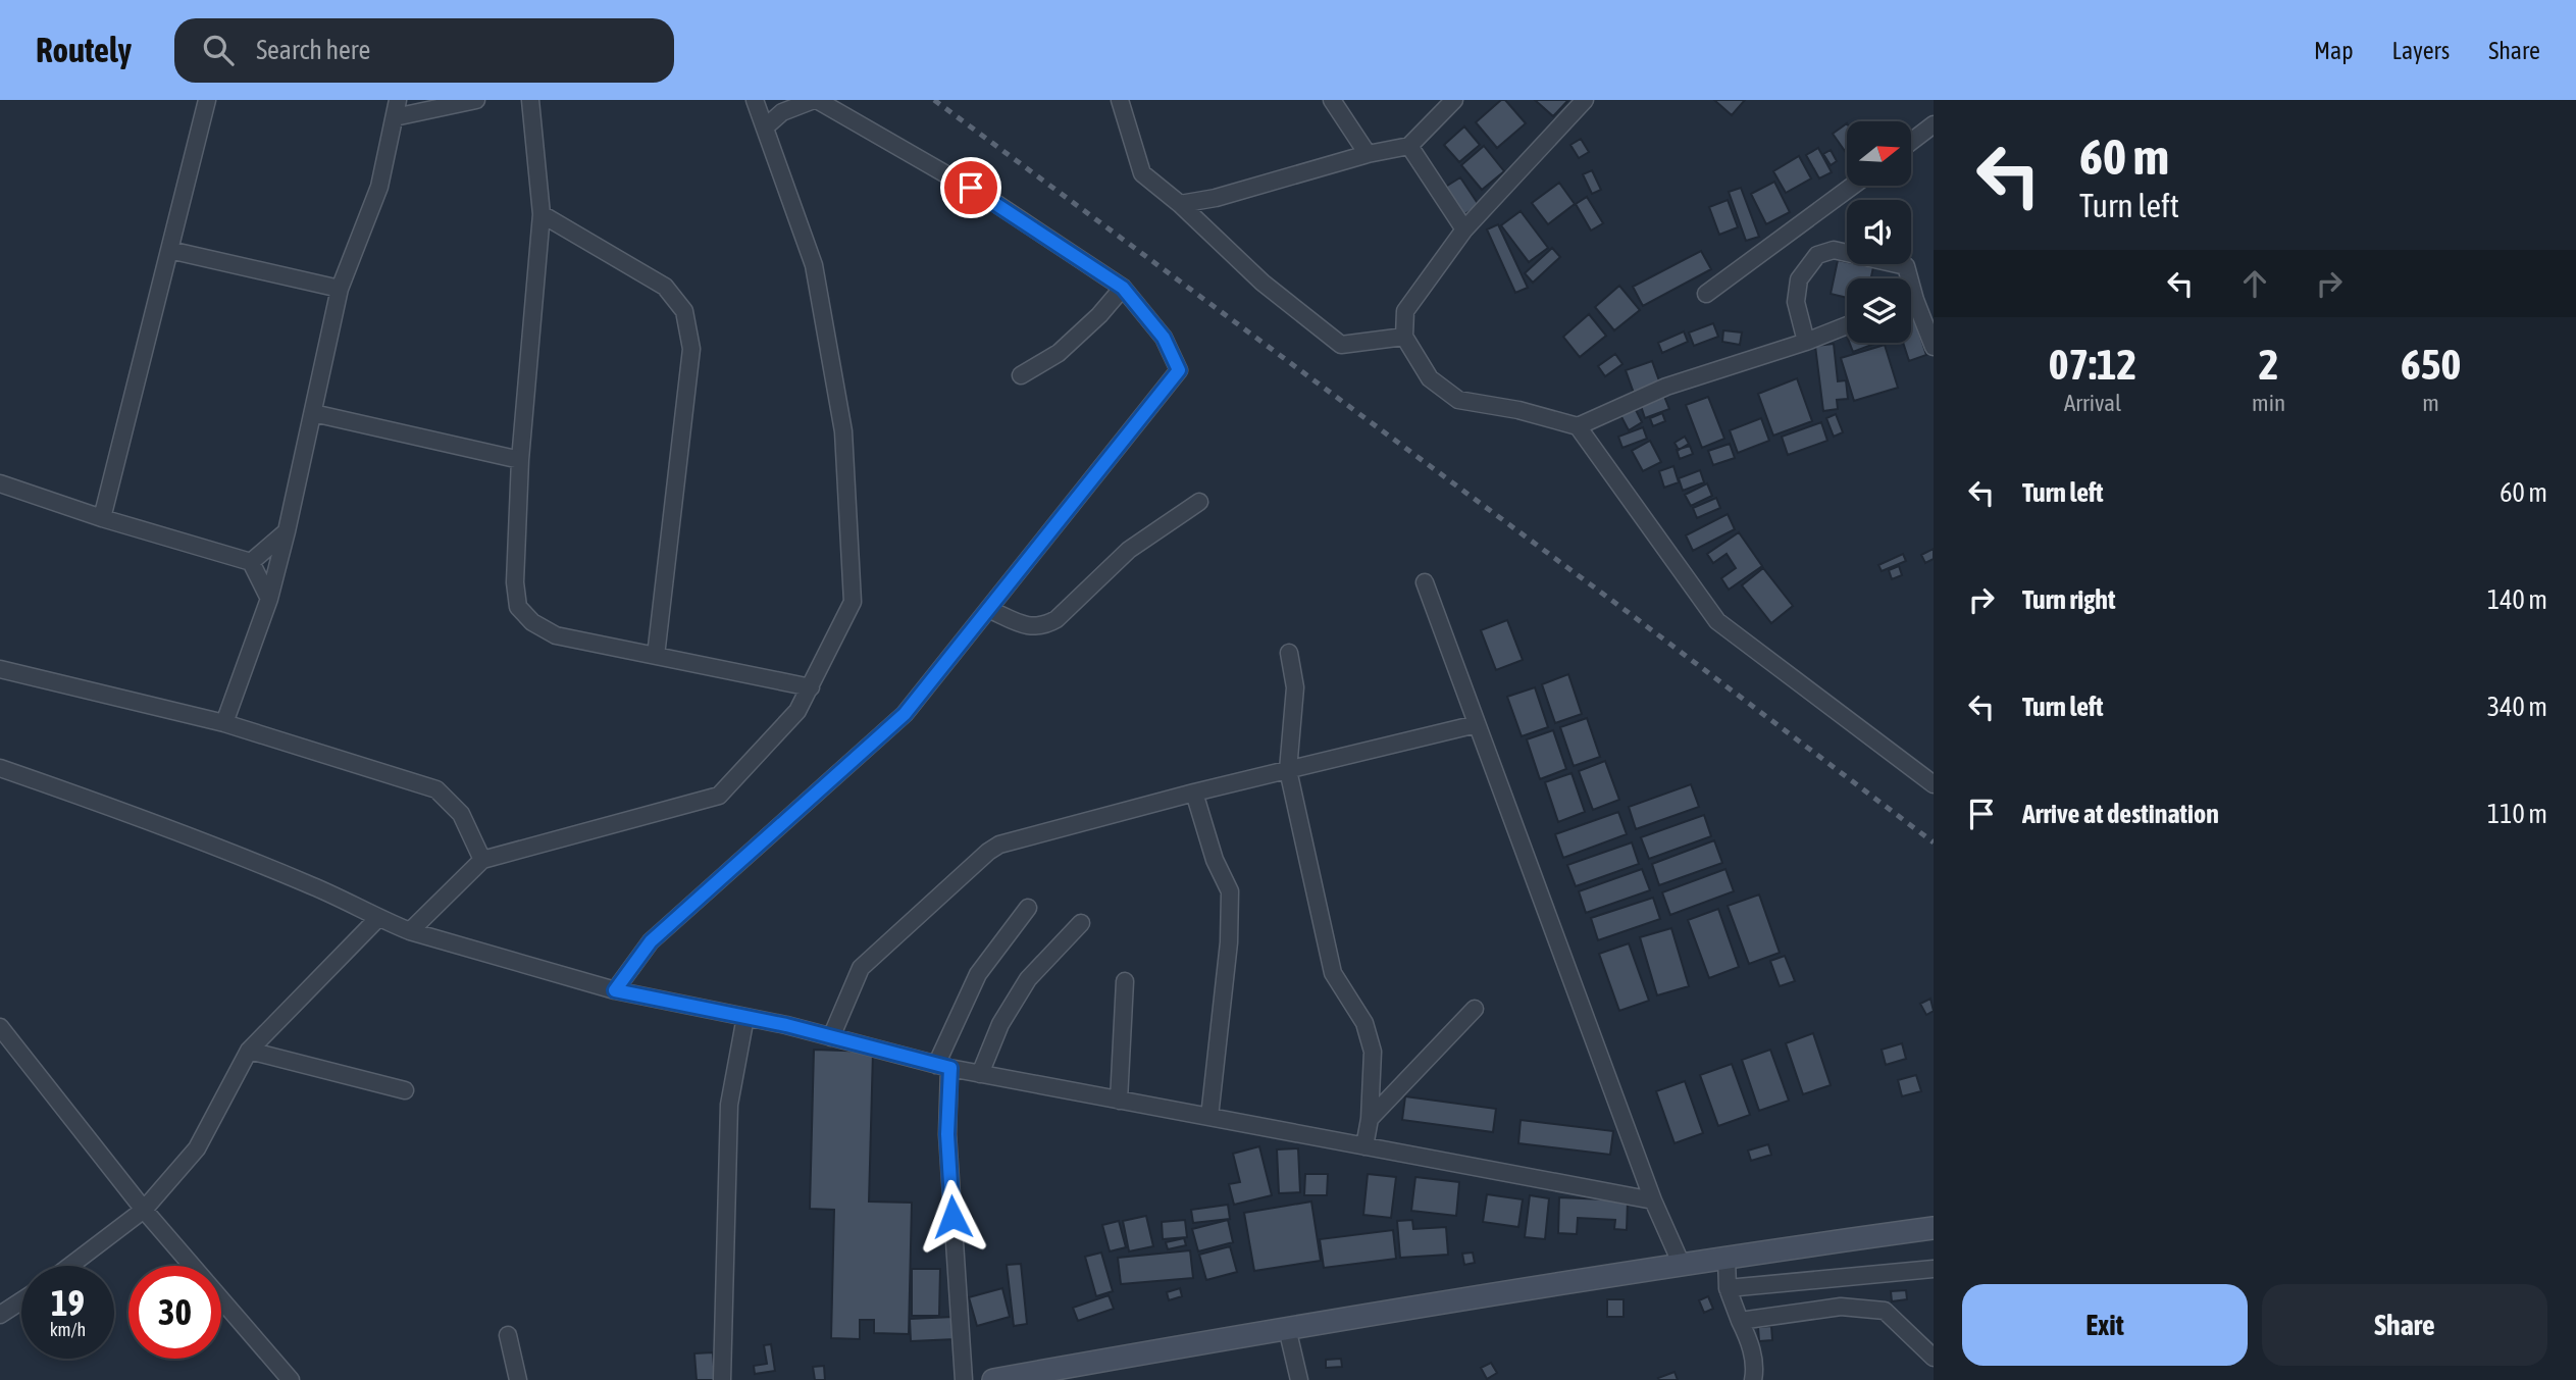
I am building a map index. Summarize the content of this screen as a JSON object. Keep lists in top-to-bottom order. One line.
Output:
{"north":"right","page":{"header":"Routely","search":"Search here","nav":["Map","Layers","Share"],"turn":["60 m","Turn left"],"eta":["07:12","Arrival","2","min","650","m"],"list":[{"name":"Turn left","value":"60 m"},{"name":"Turn right","value":"140 m"},{"name":"Turn left","value":"340 m"},{"name":"Arrive at destination","value":"110 m"}],"speed":"19 km/h","limit":"30","buttons":["Exit","Share"]}}
